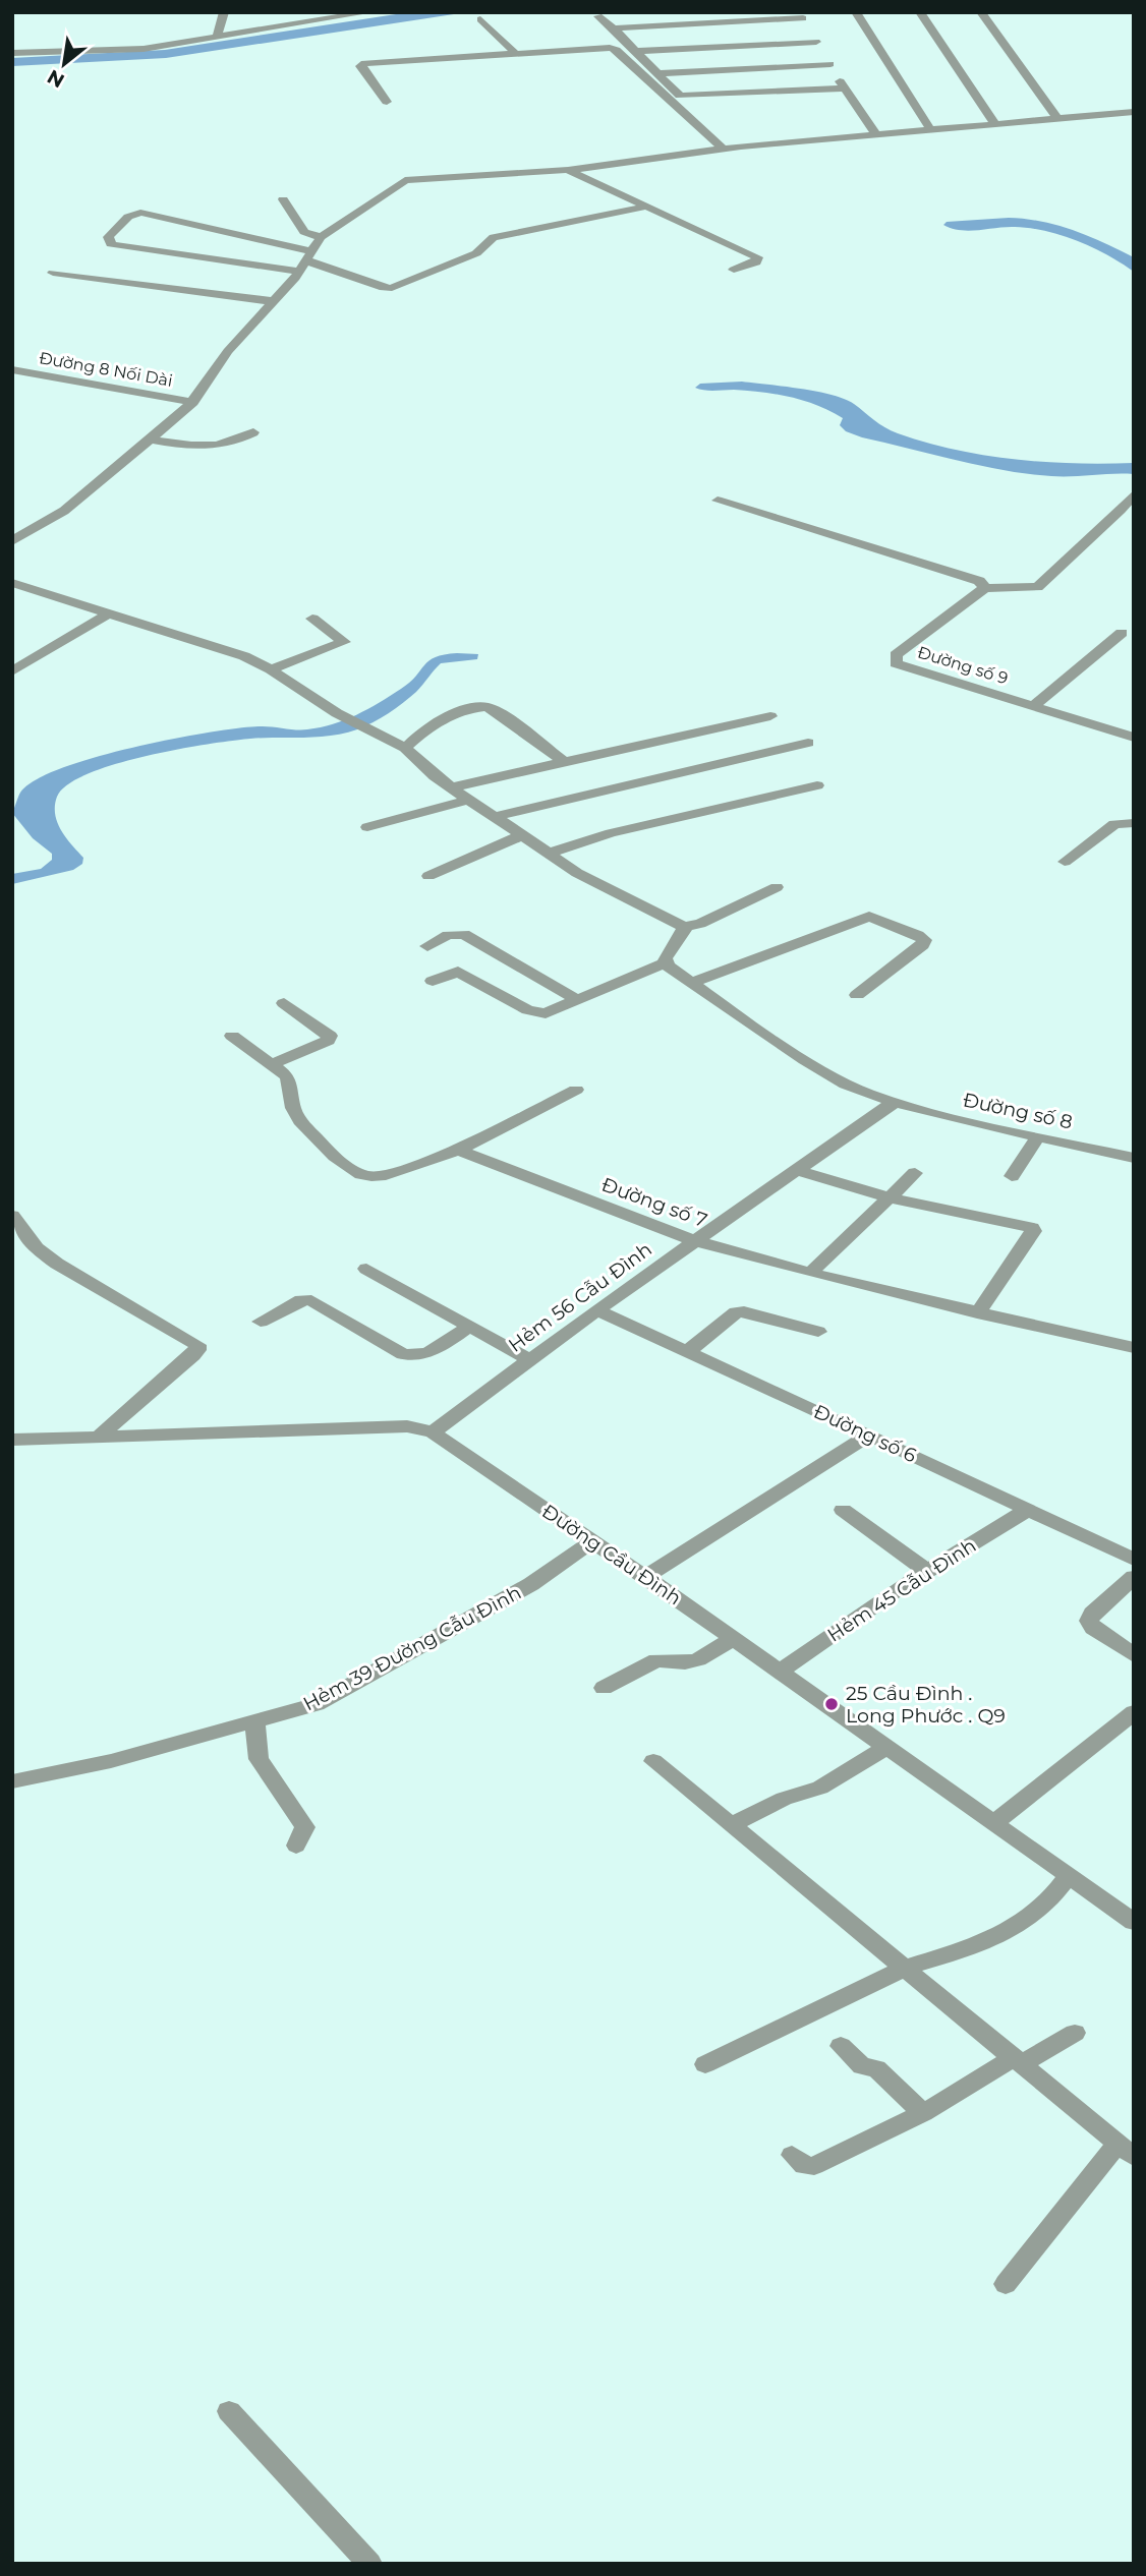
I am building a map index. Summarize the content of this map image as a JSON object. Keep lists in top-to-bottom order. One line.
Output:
{"streets":{"street":["Đường 8 Nối Dài","Đường số 9","Đường số 8","Đường số 7","Hẻm 56 Cẫu Đình","Đường số 6","Đường Cầu Đình","Hẻm 45 Cẫu Đình","Hẻm 39 Đường Cẫu Đình"]},"crossings":[["Đường số 8","Hẻm 56 Cẫu Đình"],["Đường số 7","Hẻm 56 Cẫu Đình"],["Hẻm 56 Cẫu Đình","Đường số 6"],["Hẻm 56 Cẫu Đình","Đường Cầu Đình"],["Đường số 6","Hẻm 45 Cẫu Đình"],["Đường Cầu Đình","Hẻm 45 Cẫu Đình"],["Đường Cầu Đình","Hẻm 39 Đường Cẫu Đình"]],"places":["25 Cầu Đình . Long Phước . Q9"],"north":"bottom left"}
